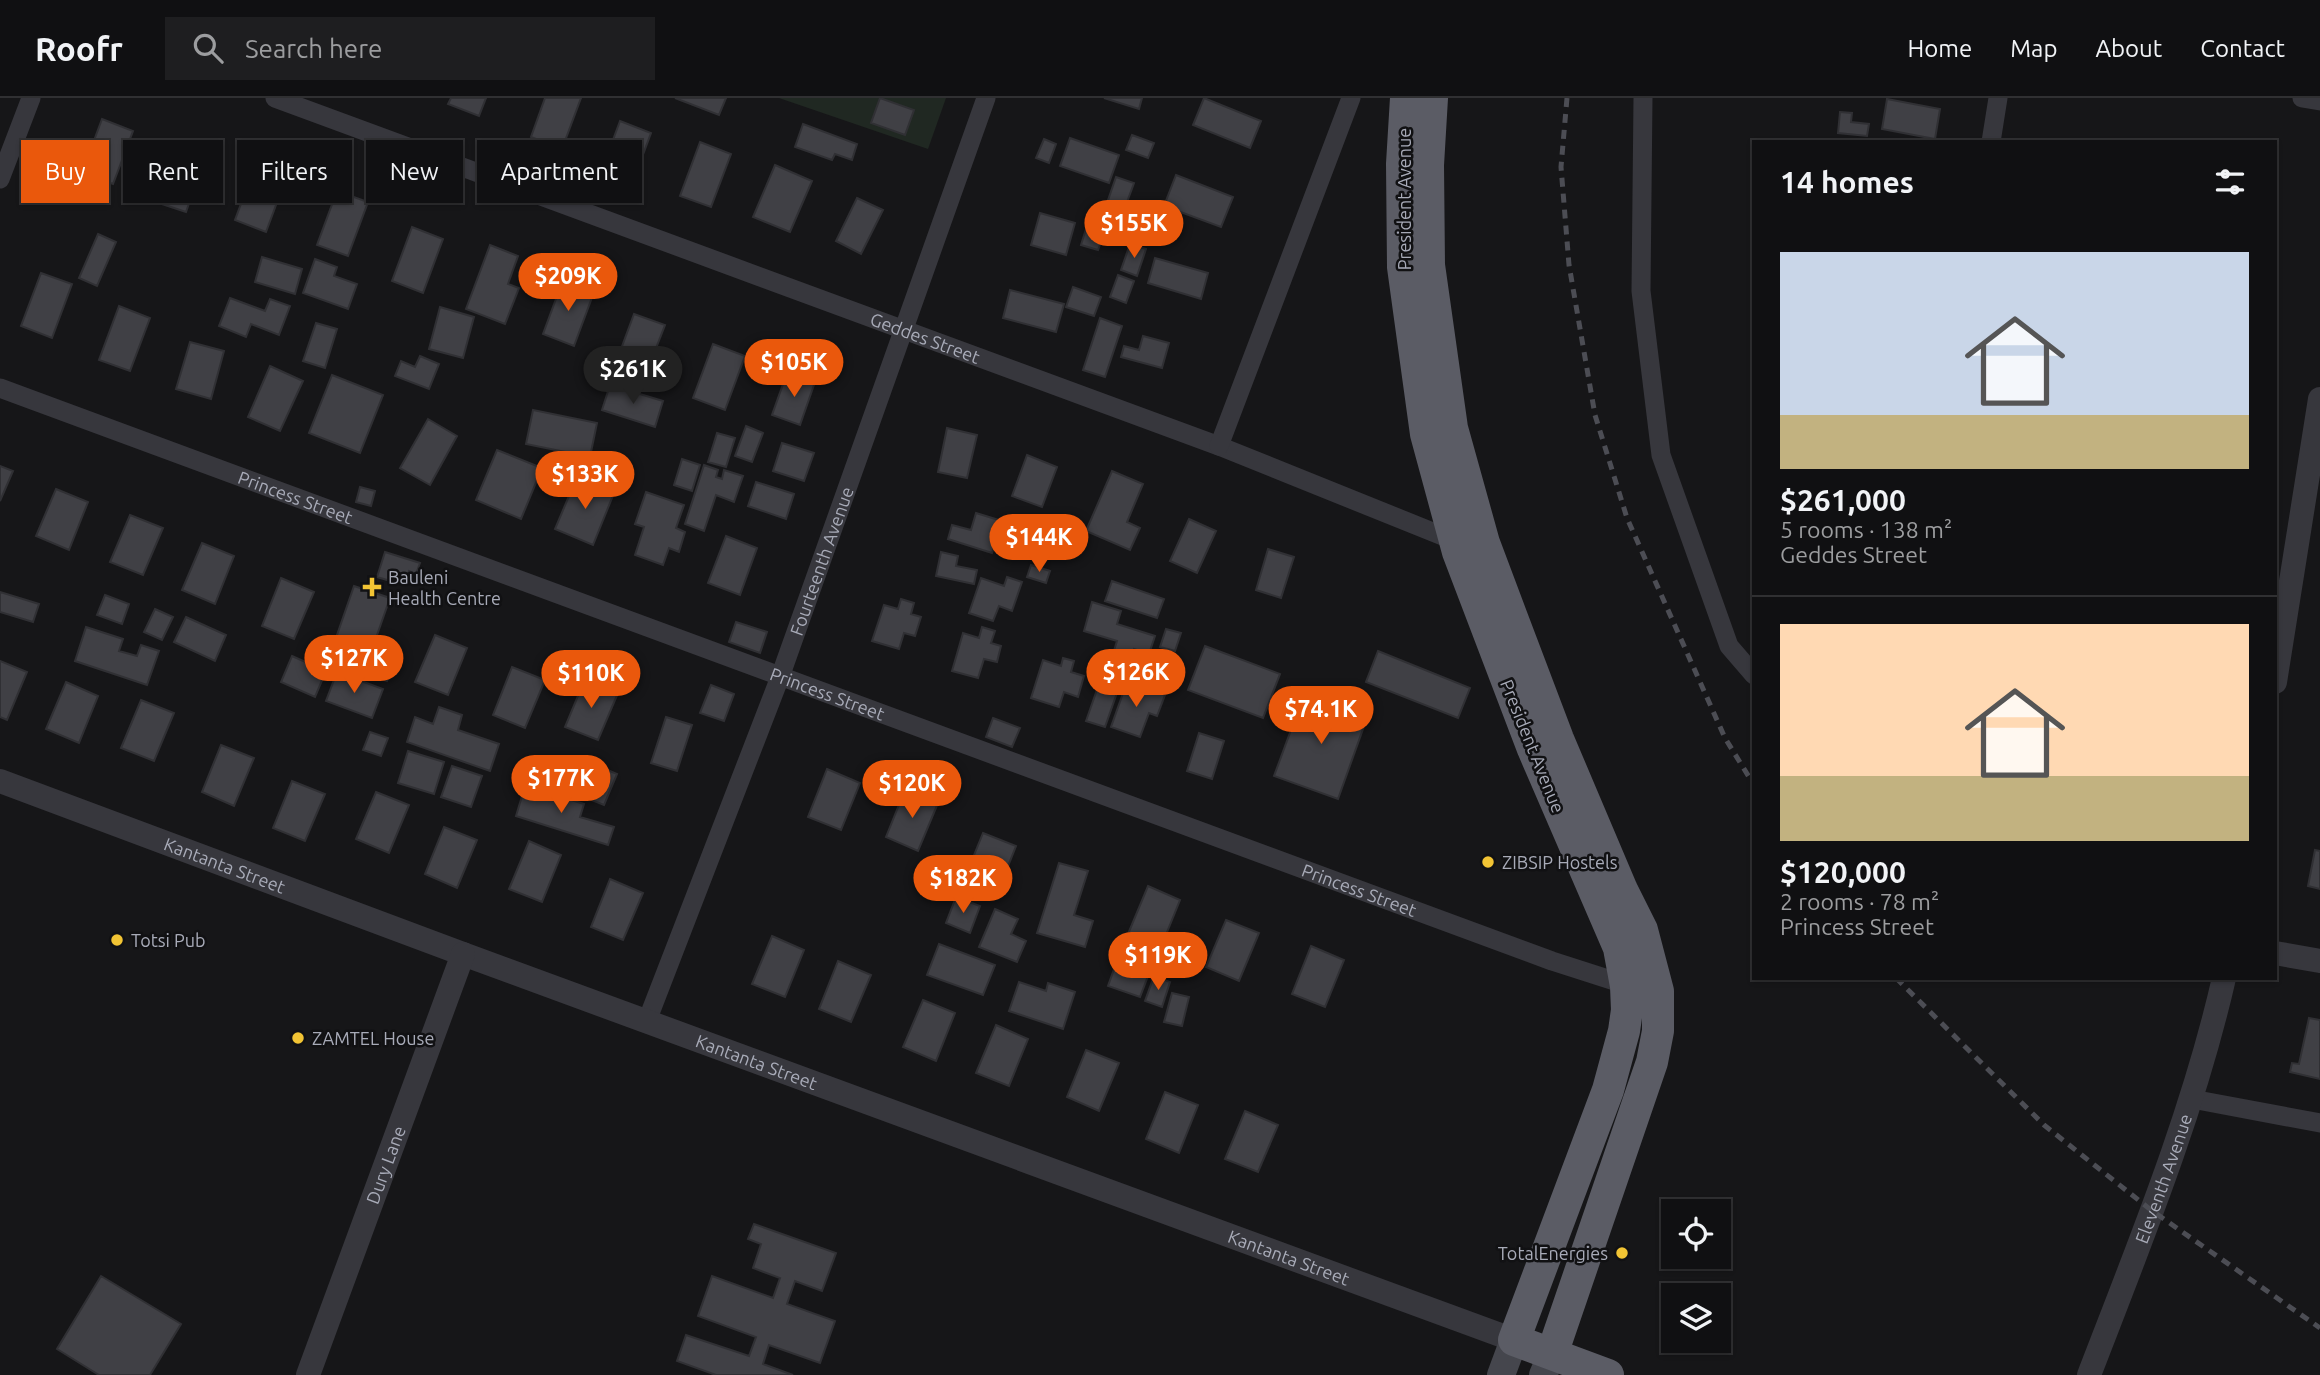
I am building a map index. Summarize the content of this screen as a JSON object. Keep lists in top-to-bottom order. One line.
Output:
{"streets":{"highway":["President Avenue"],"street":["Geddes Street","Princess Street","Fourteenth Avenue","Kantanta Street","Dury Lane","Eleventh Avenue"]},"crossings":[["President Avenue","Geddes Street"],["President Avenue","Princess Street"],["President Avenue","Kantanta Street"],["Geddes Street","Fourteenth Avenue"],["Princess Street","Fourteenth Avenue"],["Fourteenth Avenue","Kantanta Street"],["Kantanta Street","Dury Lane"]],"places":{"health":["Bauleni Health Centre"],"other":["ZIBSIP Hostels","Totsi Pub","ZAMTEL House","TotalEnergies"]},"page":{"header":"Roofr","search":"Search here","nav":["Home","Map","About","Contact"],"chip":["Buy","Rent","Filters","New","Apartment"],"heading":"14 homes","price":["$155K","$209K","$105K","$261K","$133K","$144K","$127K","$126K","$110K","$74.1K","$177K","$120K","$182K","$119K"],"list":[{"name":"$261,000","note":"5 rooms · 138 m² · Geddes Street"},{"name":"$120,000","note":"2 rooms · 78 m² · Princess Street"}]}}
